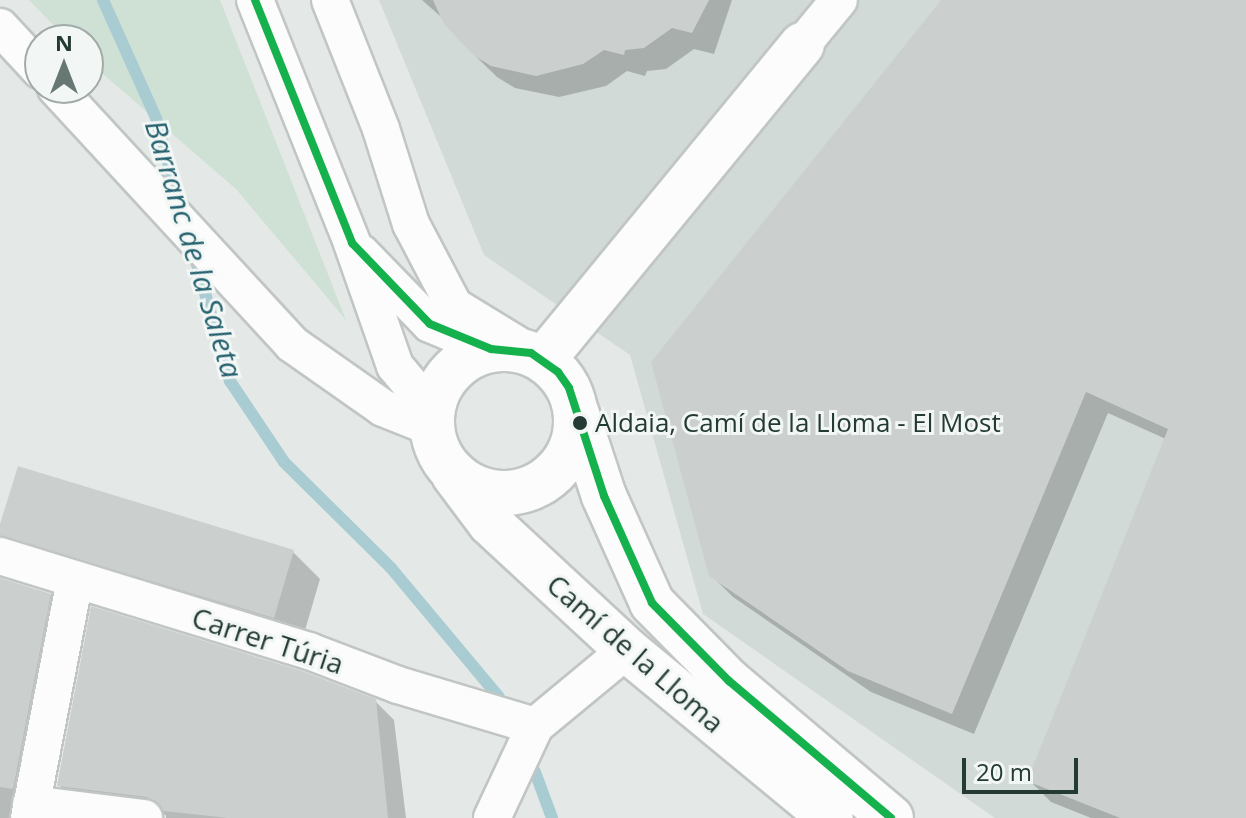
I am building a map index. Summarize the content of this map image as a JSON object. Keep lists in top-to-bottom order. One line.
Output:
{"streets":{"street":["Carrer Túria","Camí de la Lloma"]},"water":["Barranc de la Saleta"],"places":["Aldaia, Camí de la Lloma - El Most"],"scale_bar":"20 m","north":"top"}
